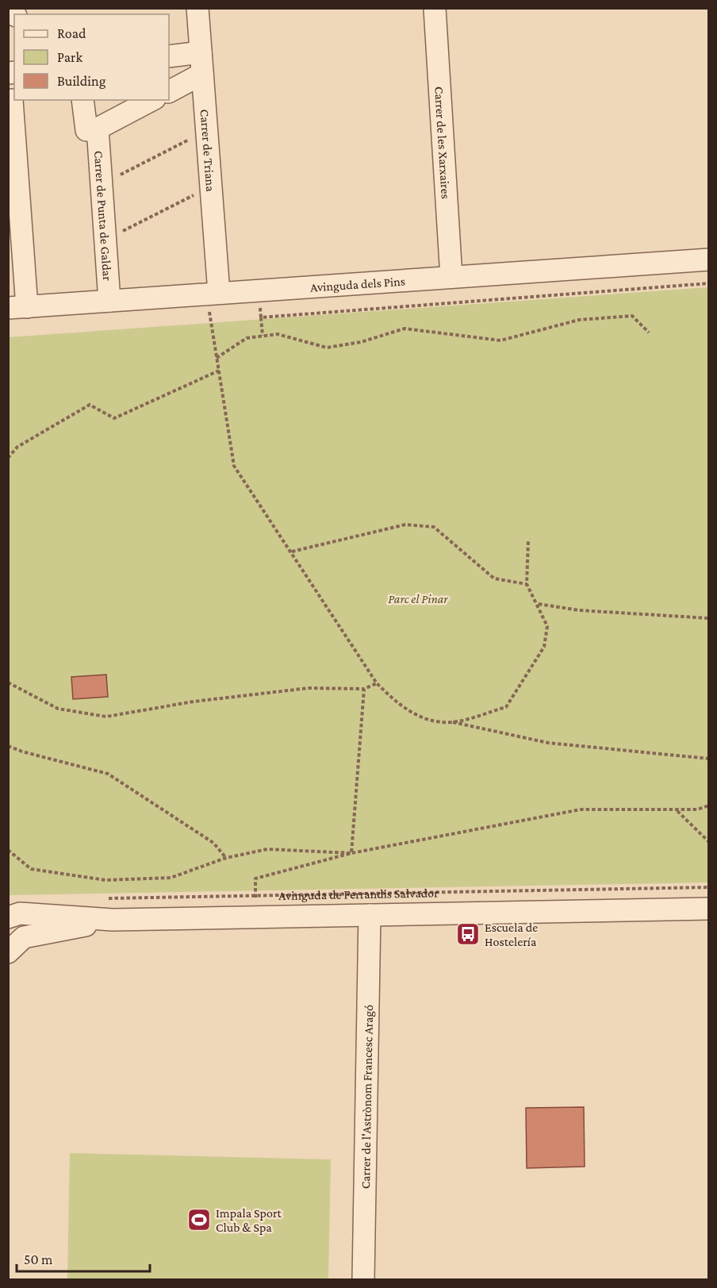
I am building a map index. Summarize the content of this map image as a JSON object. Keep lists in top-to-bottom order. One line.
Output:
{"streets":{"street":["Carrer de les Xarxaires","Carrer de Triana","Carrer de Punta de Galdar","Avinguda dels Pins","Avinguda de Ferrandis Salvador","Carrer de l'Astrònom Francesc Aragó"]},"crossings":[["Carrer de les Xarxaires","Avinguda dels Pins"],["Carrer de Triana","Avinguda dels Pins"],["Carrer de Punta de Galdar","Avinguda dels Pins"],["Avinguda de Ferrandis Salvador","Carrer de l'Astrònom Francesc Aragó"]],"parks":["Parc el Pinar"],"places":{"bus stop":["Escuela de Hostelería"],"sports":["Impala Sport Club & Spa"]},"legend":["Road","Park","Building"],"scale_bar":"50 m"}
